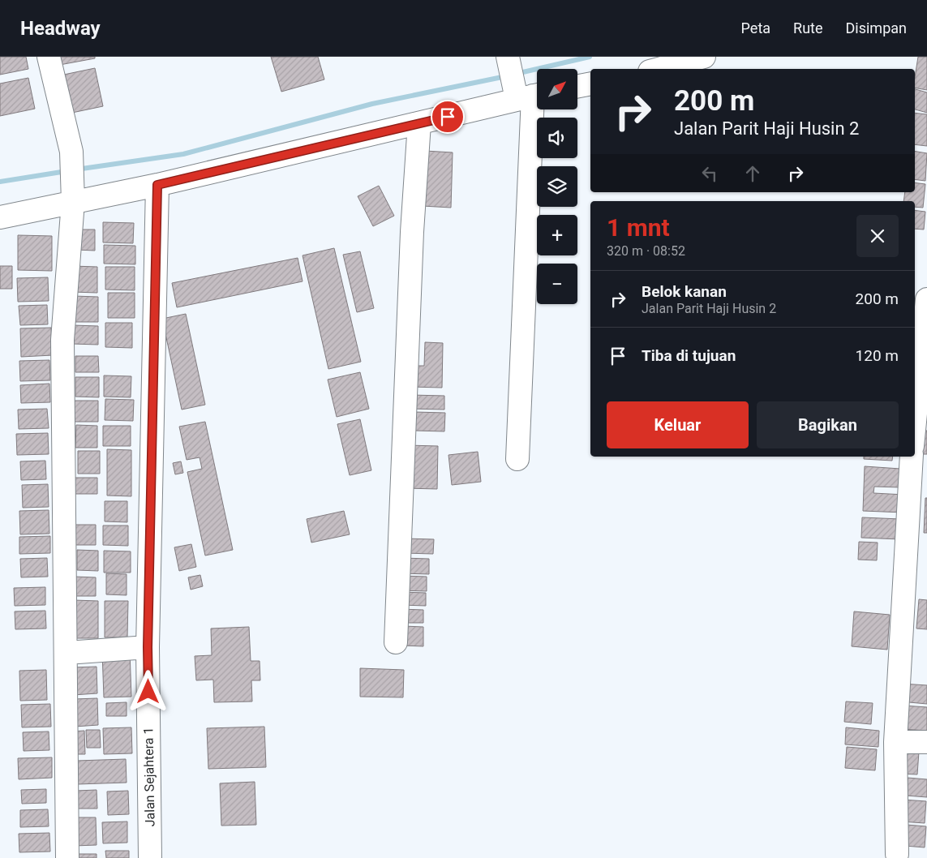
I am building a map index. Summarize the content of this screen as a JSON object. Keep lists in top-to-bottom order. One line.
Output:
{"streets":{"street":["Jalan Sejahtera 1"]},"north":"top right","page":{"header":"Headway","nav":["Peta","Rute","Disimpan"],"map_buttons":["+","−"],"turn":["200 m","Jalan Parit Haji Husin 2"],"heading":["1 mnt","320 m · 08:52"],"list":[{"name":"Belok kanan","note":"Jalan Parit Haji Husin 2","value":"200 m"},{"name":"Tiba di tujuan","value":"120 m"}],"buttons":["Keluar","Bagikan"]}}
